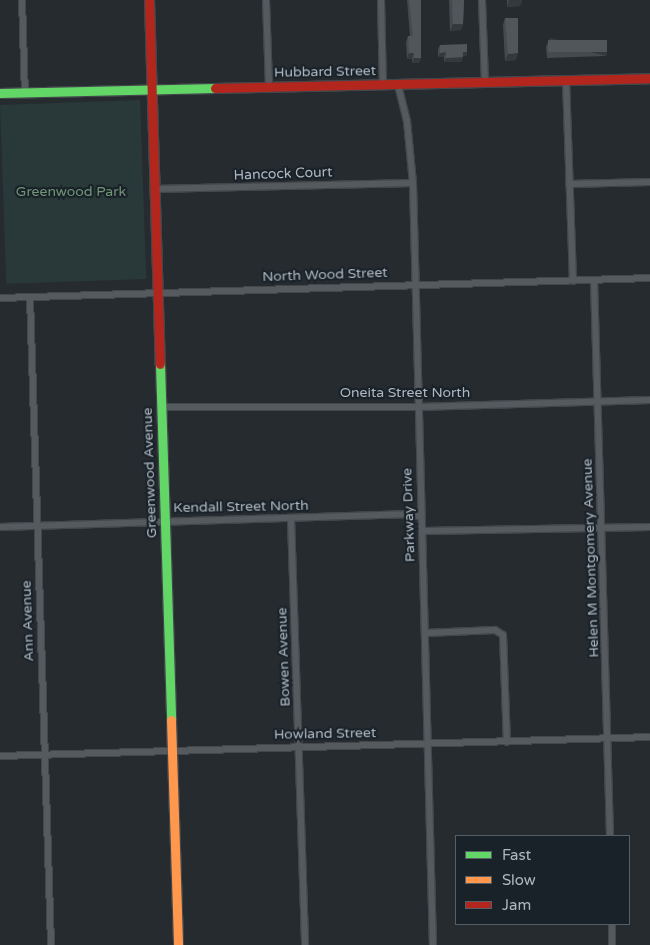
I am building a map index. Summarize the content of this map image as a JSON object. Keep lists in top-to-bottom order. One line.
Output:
{"streets":{"street":["Hubbard Street","Hancock Court","North Wood Street","Oneita Street North","Greenwood Avenue","Kendall Street North","Parkway Drive","Helen M Montgomery Avenue","Ann Avenue","Bowen Avenue","Howland Street"]},"crossings":[["Hubbard Street","Greenwood Avenue"],["Hubbard Street","Parkway Drive"],["Hancock Court","Greenwood Avenue"],["Hancock Court","Parkway Drive"],["North Wood Street","Greenwood Avenue"],["North Wood Street","Parkway Drive"],["North Wood Street","Helen M Montgomery Avenue"],["North Wood Street","Ann Avenue"],["Oneita Street North","Greenwood Avenue"],["Oneita Street North","Parkway Drive"],["Oneita Street North","Helen M Montgomery Avenue"],["Greenwood Avenue","Kendall Street North"],["Greenwood Avenue","Howland Street"],["Kendall Street North","Parkway Drive"],["Kendall Street North","Ann Avenue"],["Kendall Street North","Bowen Avenue"],["Parkway Drive","Howland Street"],["Helen M Montgomery Avenue","Howland Street"],["Ann Avenue","Howland Street"],["Bowen Avenue","Howland Street"]],"parks":["Greenwood Park"],"legend":["Fast","Slow","Jam"]}
